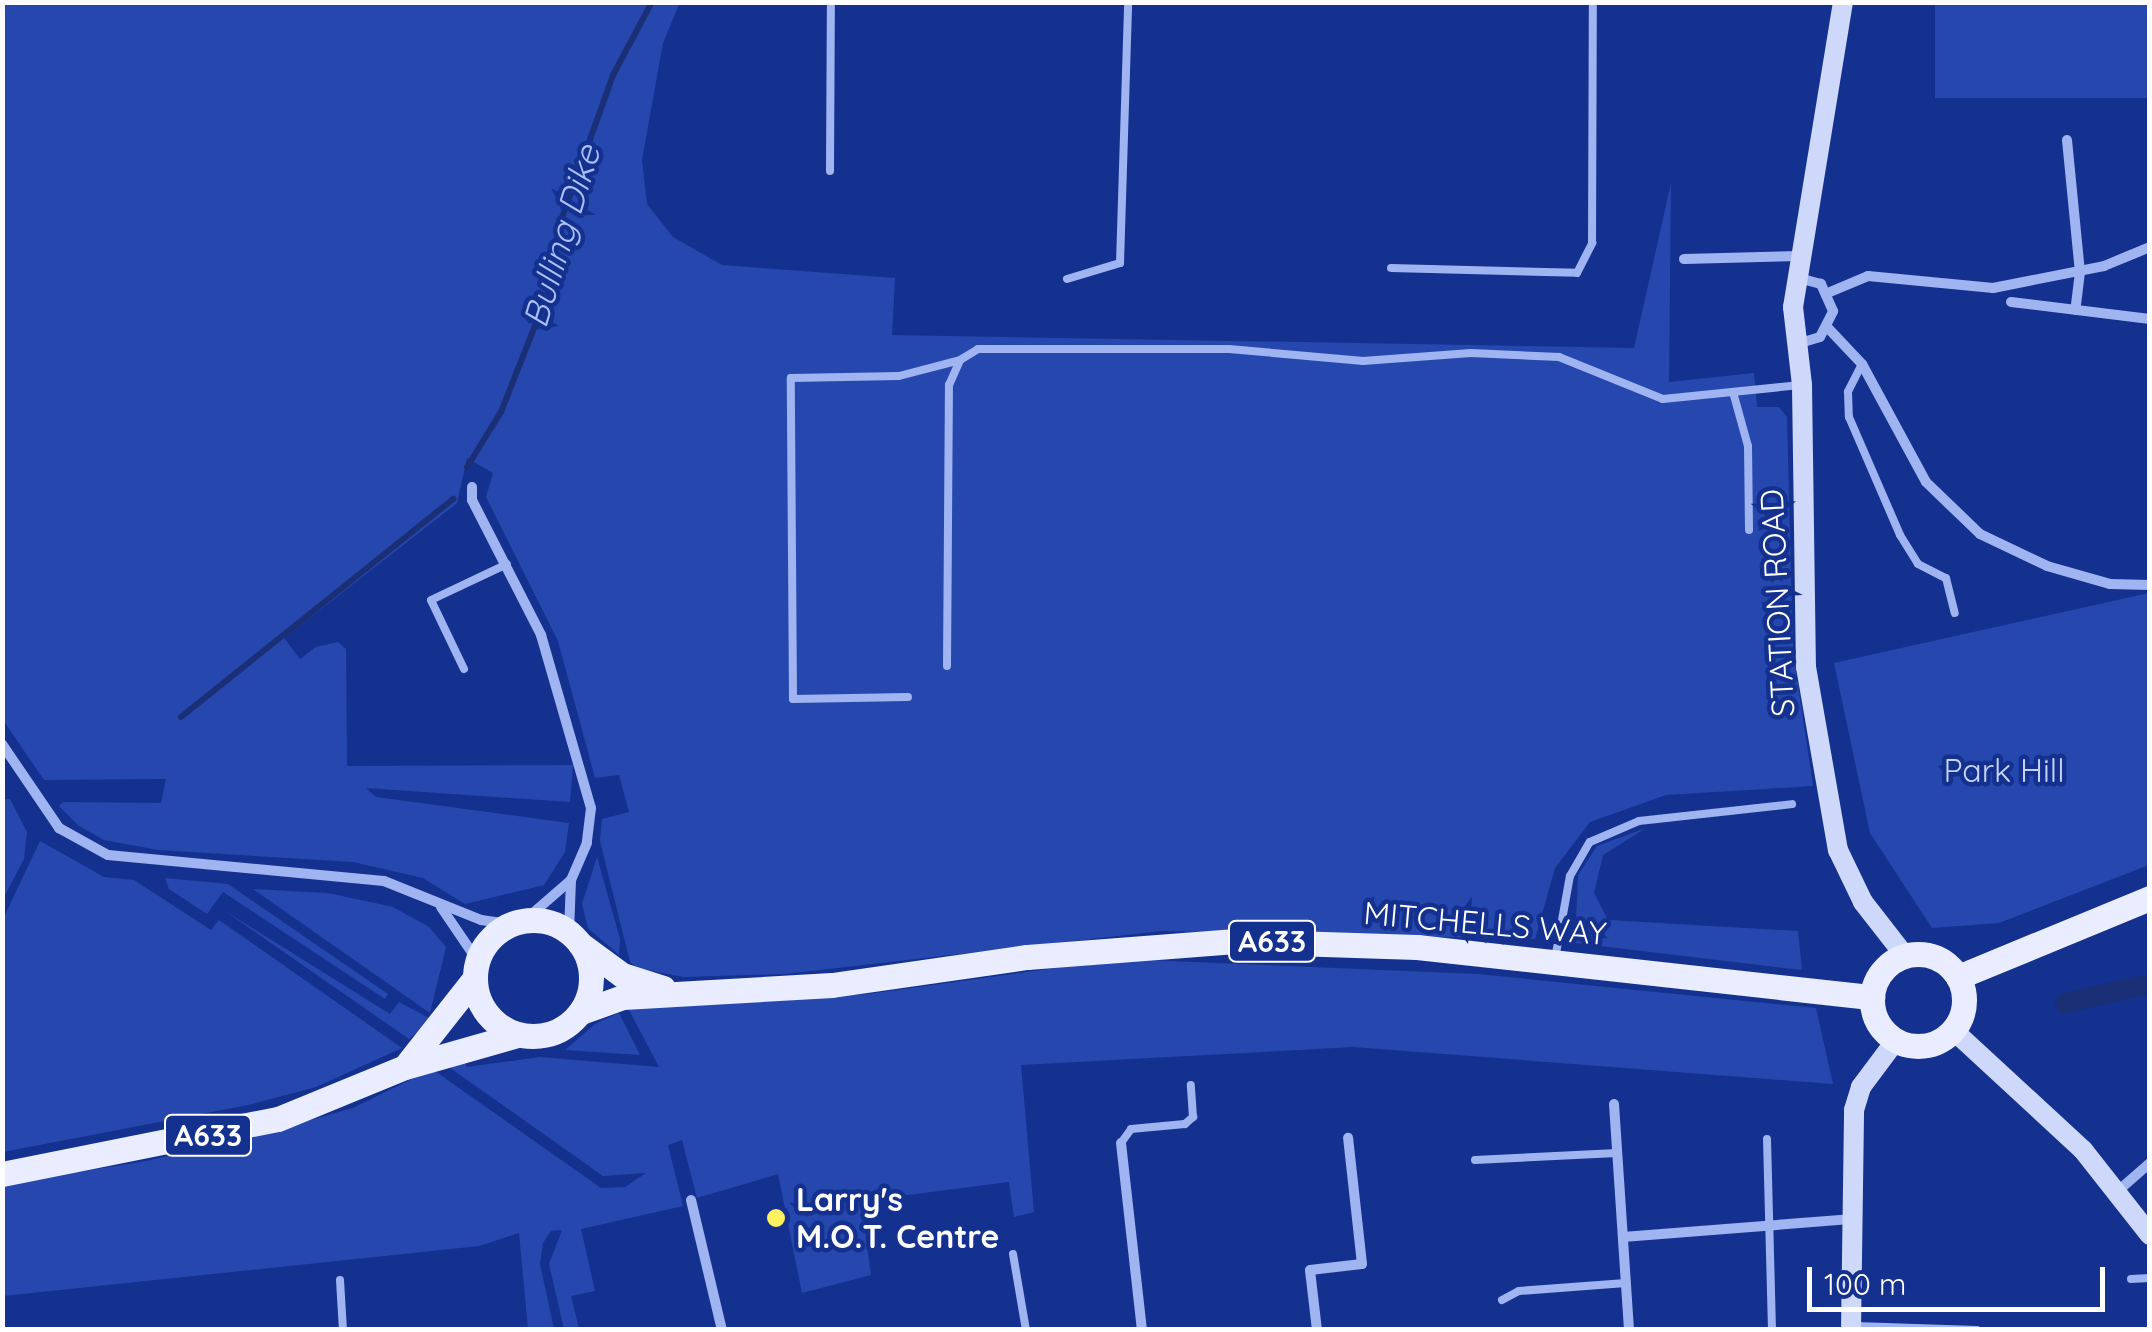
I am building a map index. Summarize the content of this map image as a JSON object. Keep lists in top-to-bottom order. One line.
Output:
{"streets":{"main road":["STATION ROAD","MITCHELLS WAY","A633"]},"crossings":[["STATION ROAD","MITCHELLS WAY"],["MITCHELLS WAY","A633"]],"water":["Bulling Dike"],"parks":["Park Hill"],"places":["Larry's M.O.T. Centre"],"scale_bar":"100 m"}
